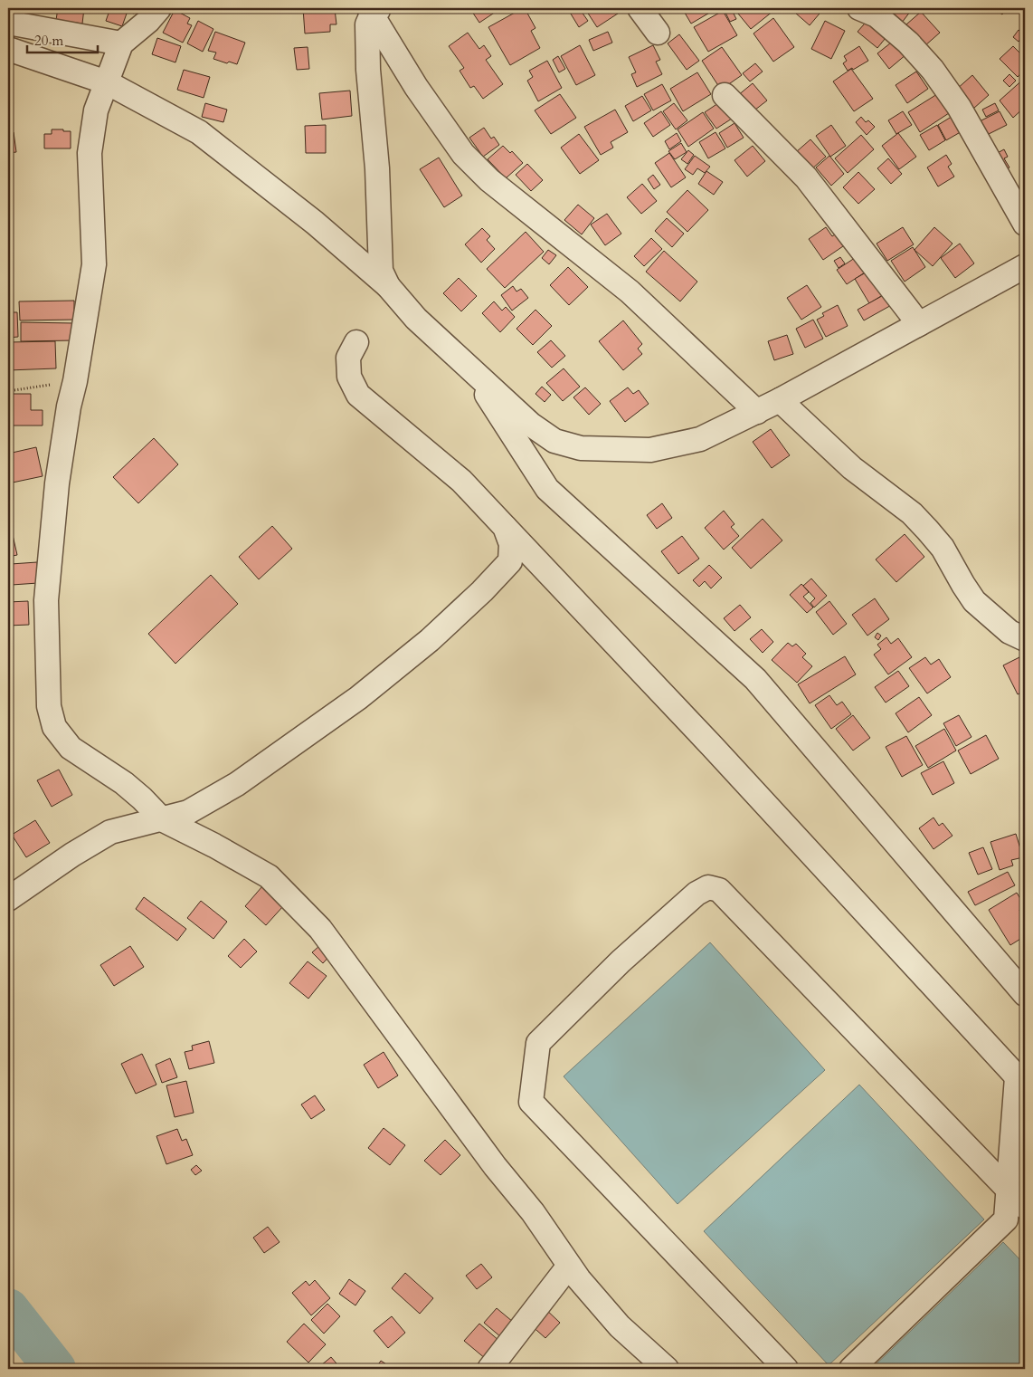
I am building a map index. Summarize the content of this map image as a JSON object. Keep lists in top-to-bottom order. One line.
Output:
{"scale_bar":"20 m"}
